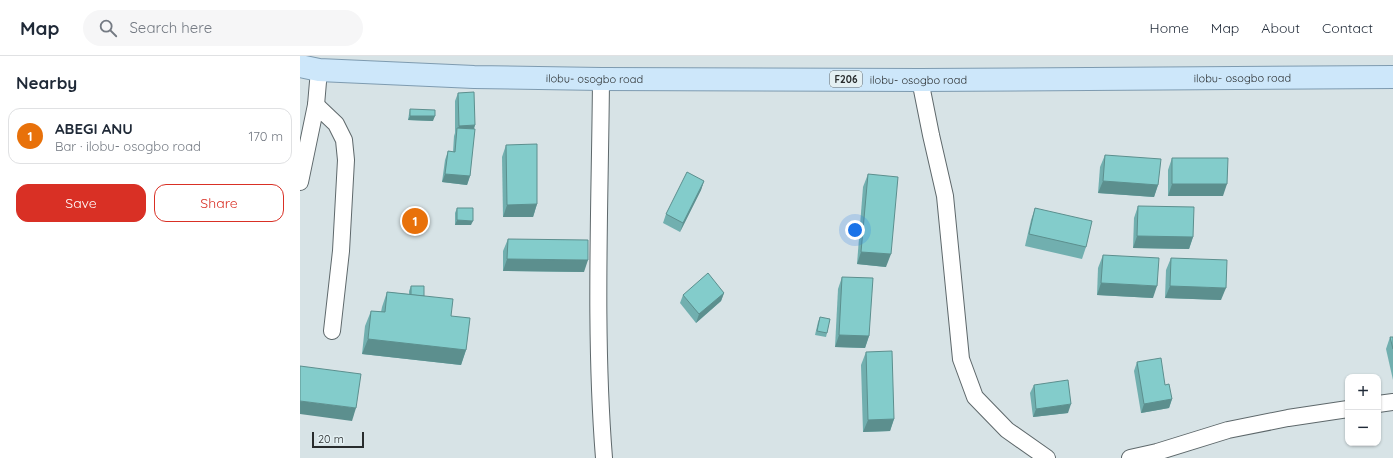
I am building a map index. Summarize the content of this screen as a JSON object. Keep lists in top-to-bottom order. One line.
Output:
{"streets":{"main road":["ilobu- osogbo road","F206"]},"scale_bar":"20 m","page":{"header":"Map","search":"Search here","nav":["Home","Map","About","Contact"],"heading":"Nearby","list":[{"mark":"1","name":"ABEGI ANU","note":"Bar · ilobu- osogbo road","value":"170 m"}],"buttons":["Save","Share"],"pins":"1","map_buttons":["+","−"],"scale":"20 m"}}
